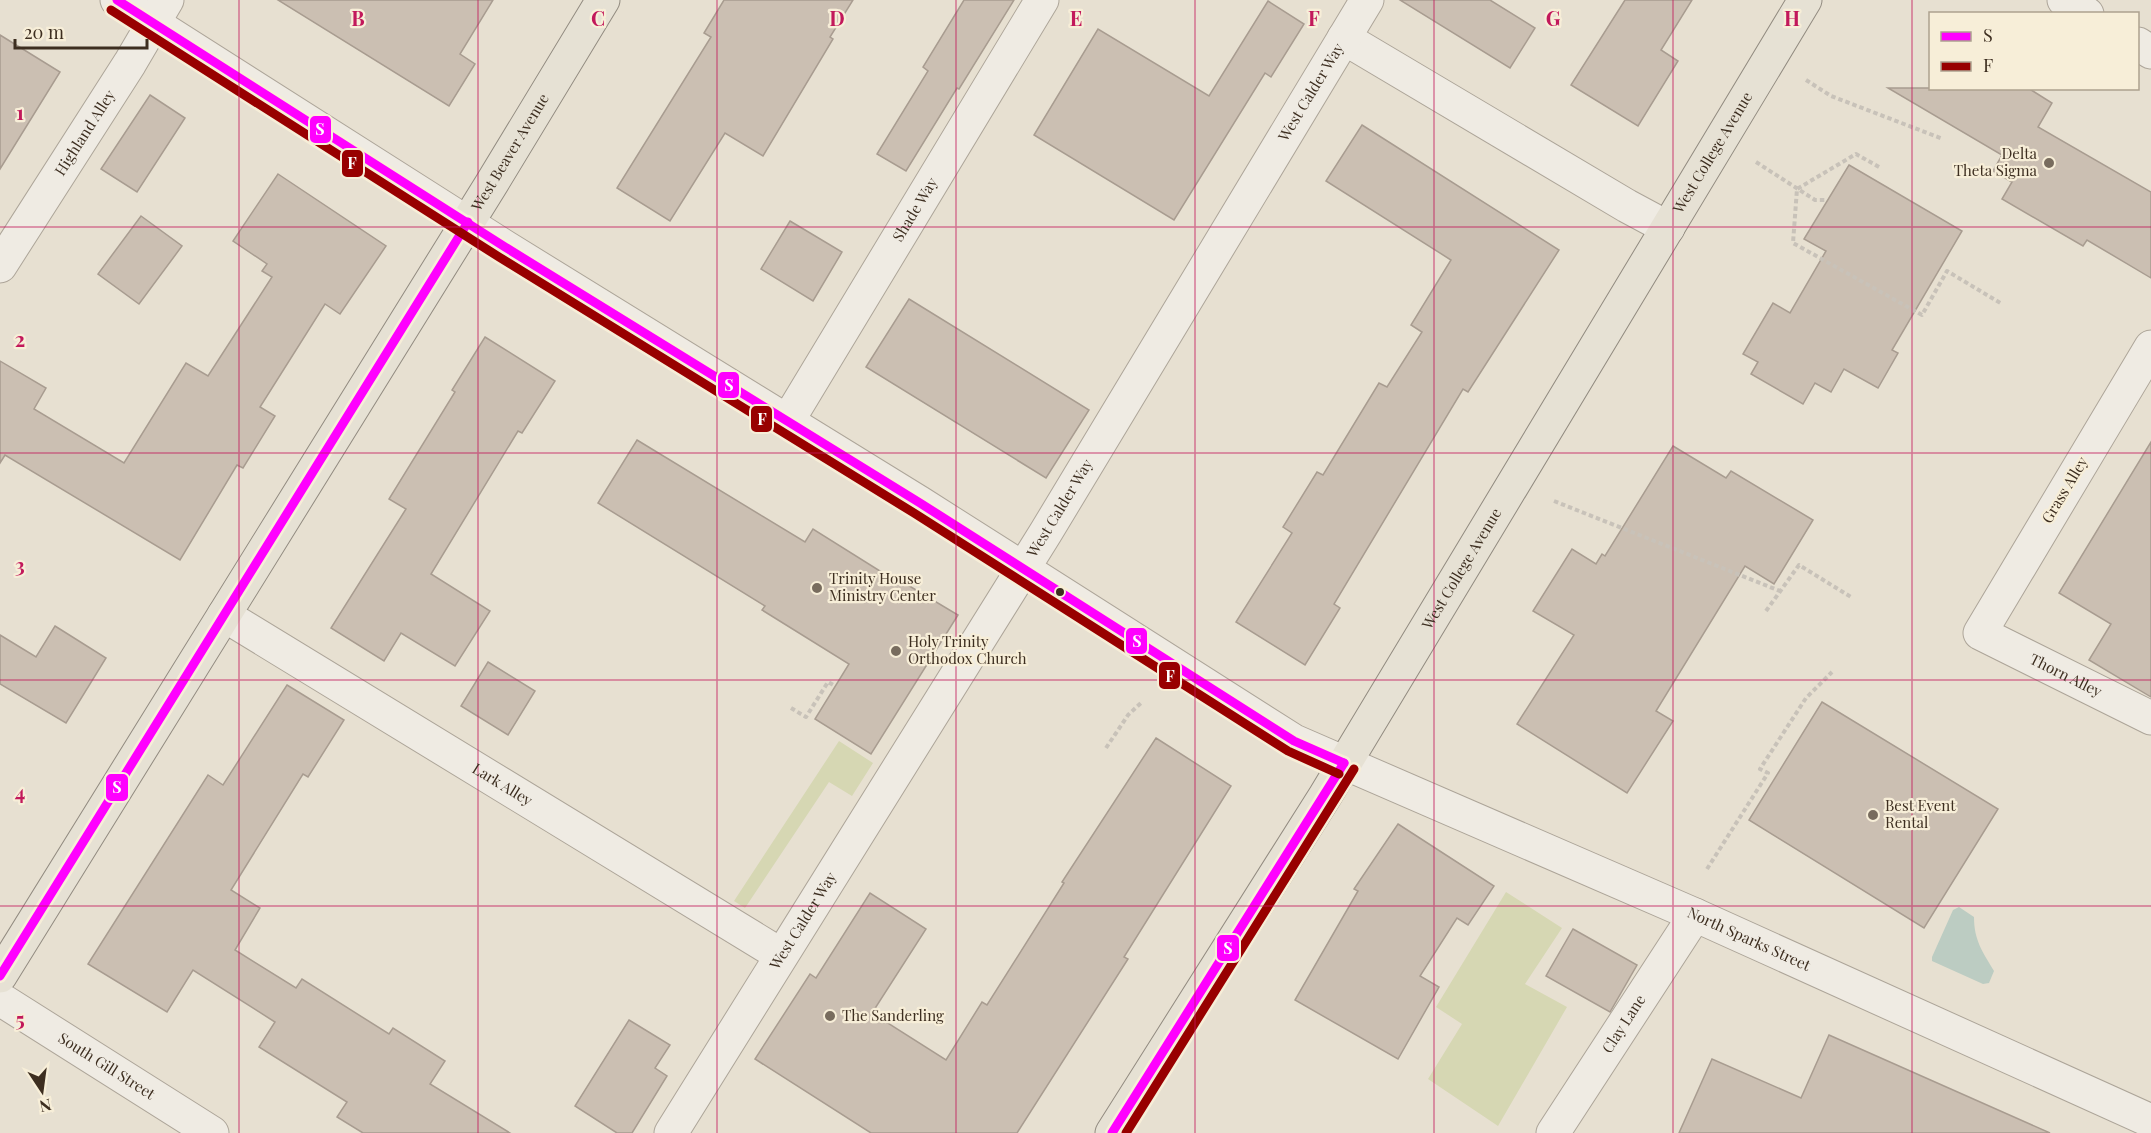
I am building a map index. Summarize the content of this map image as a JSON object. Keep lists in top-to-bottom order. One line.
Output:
{"streets":{"main road":["West Beaver Avenue","West College Avenue"],"street":["West Calder Way","Highland Alley","Shade Way","Grass Alley","Thorn Alley","Lark Alley","North Sparks Street","Clay Lane","South Gill Street"]},"crossings":[["West Calder Way","Lark Alley"],["West Calder Way","North Sparks Street"],["Highland Alley","North Sparks Street"],["West Beaver Avenue","Lark Alley"],["West Beaver Avenue","North Sparks Street"],["West College Avenue","North Sparks Street"],["Shade Way","North Sparks Street"],["Grass Alley","Thorn Alley"],["North Sparks Street","Clay Lane"]],"places":["Delta Theta Sigma","Trinity House Ministry Center","Holy Trinity Orthodox Church","Best Event Rental","The Sanderling"],"lines":["transit line S","transit line F"],"legend":["S","F"],"scale_bar":"20 m","north":"bottom","grid":{"columns":["B","C","D","E","F","G","H"],"rows":["1","2","3","4","5"]}}
